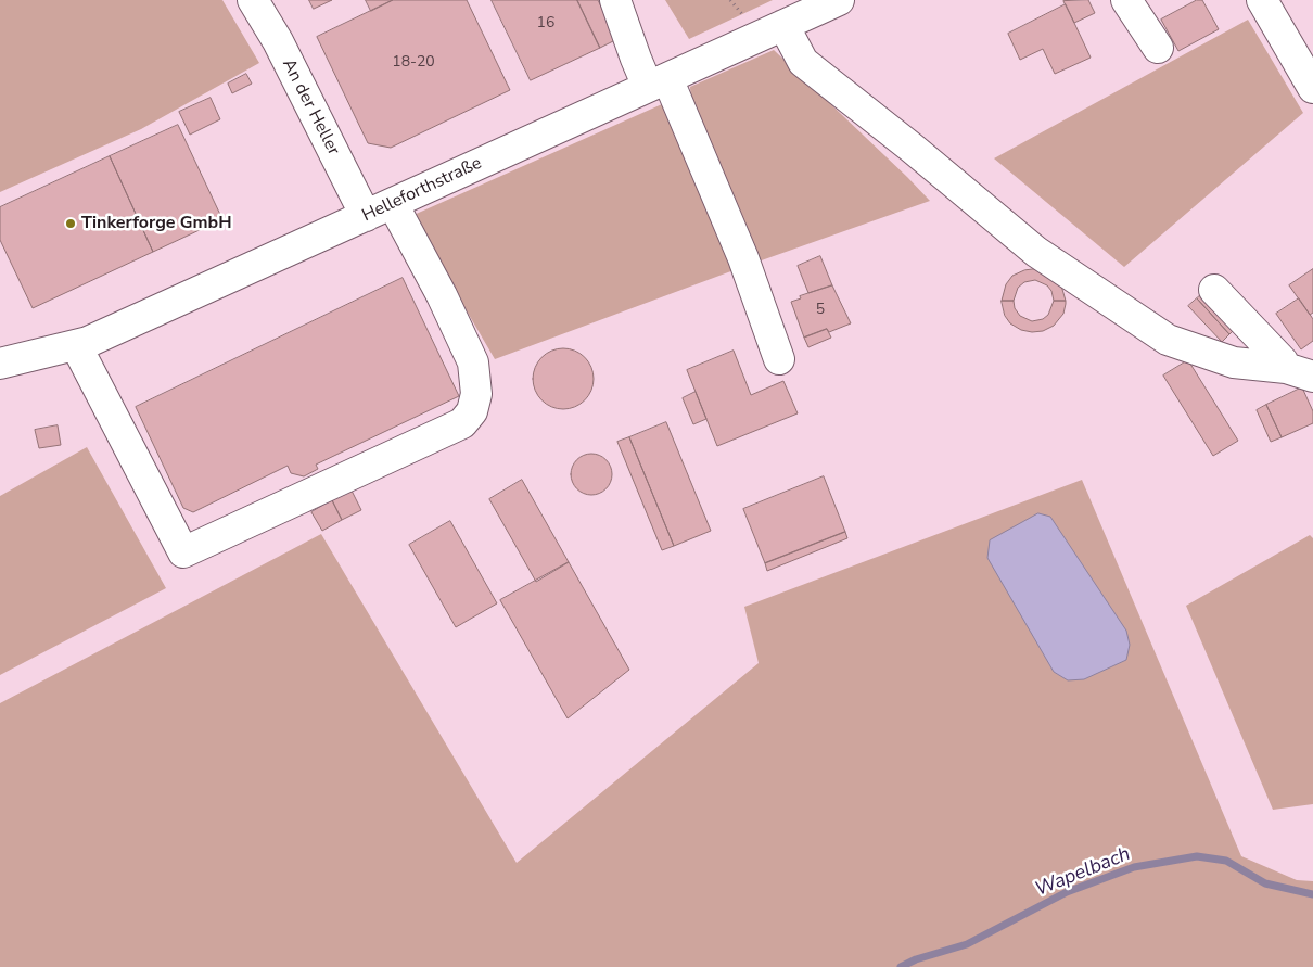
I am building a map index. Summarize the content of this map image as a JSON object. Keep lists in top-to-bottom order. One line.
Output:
{"streets":{"street":["An der Heller","Helleforthstraße"]},"crossings":[["An der Heller","Helleforthstraße"]],"water":["Wapelbach"],"places":["Tinkerforge GmbH"],"house_numbers":["16","18-20","5"]}
